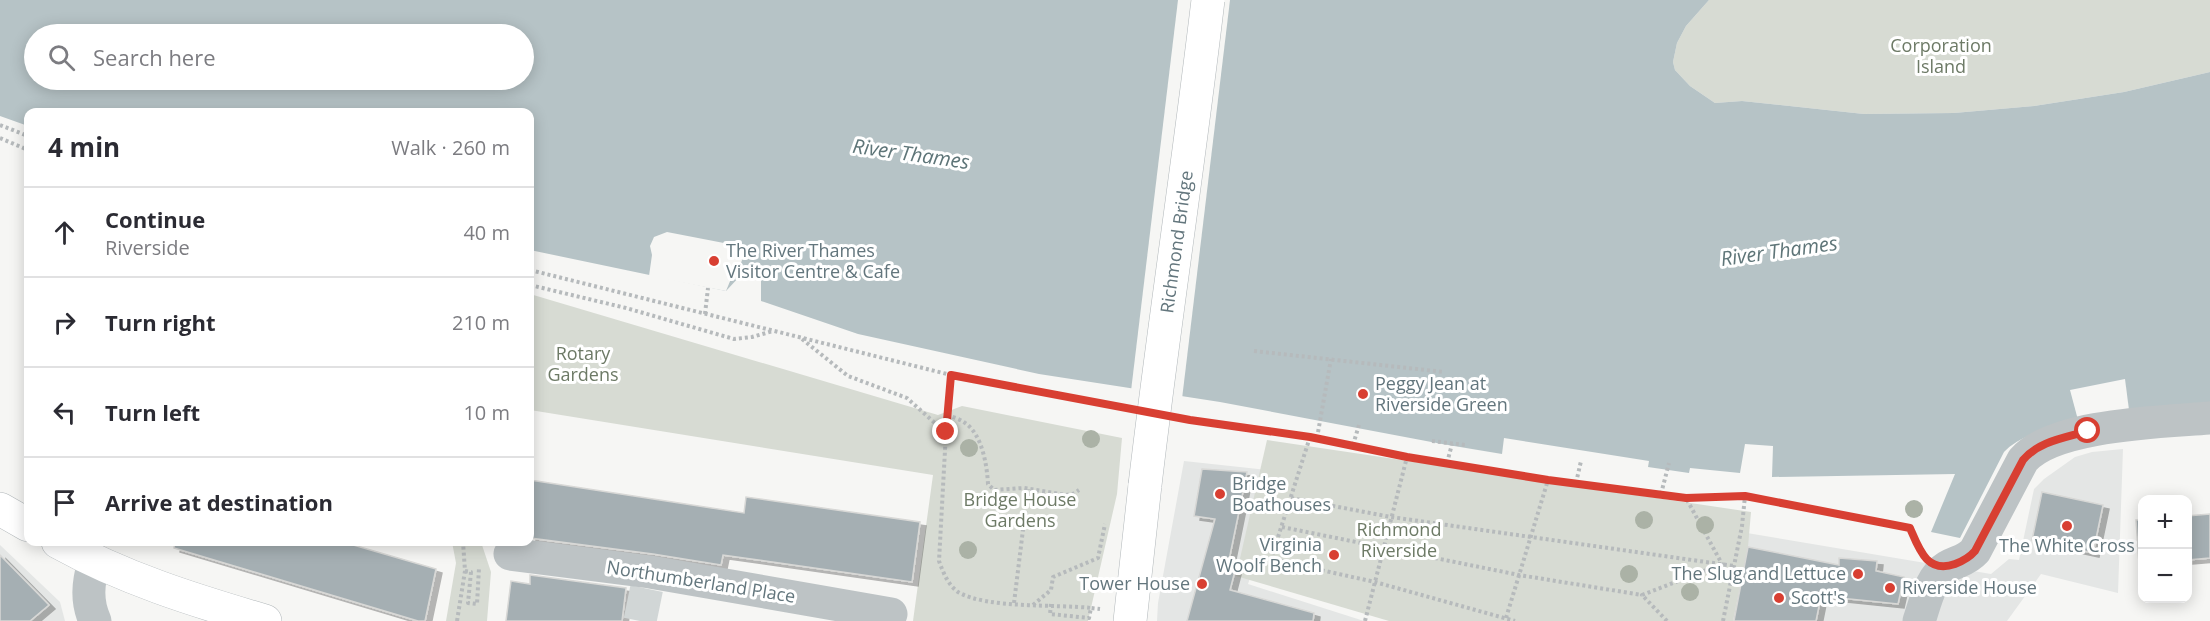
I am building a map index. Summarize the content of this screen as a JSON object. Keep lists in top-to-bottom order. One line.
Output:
{"streets":{"main road":["Richmond Bridge"],"street":["Northumberland Place"]},"water":["River Thames"],"parks":["Corporation Island","Rotary Gardens","Bridge House Gardens","Richmond Riverside"],"places":["The River Thames Visitor Centre & Cafe","Peggy Jean at Riverside Green","Bridge Boathouses","The White Cross","Virginia Woolf Bench","The Slug and Lettuce","Tower House","Riverside House","Scott's"],"page":{"search":"Search here","heading":["4 min","Walk · 260 m"],"list":[["Continue","Riverside","40 m"],["Turn right","210 m"],["Turn left","10 m"],"Arrive at destination"],"map_buttons":["+","−"]}}
